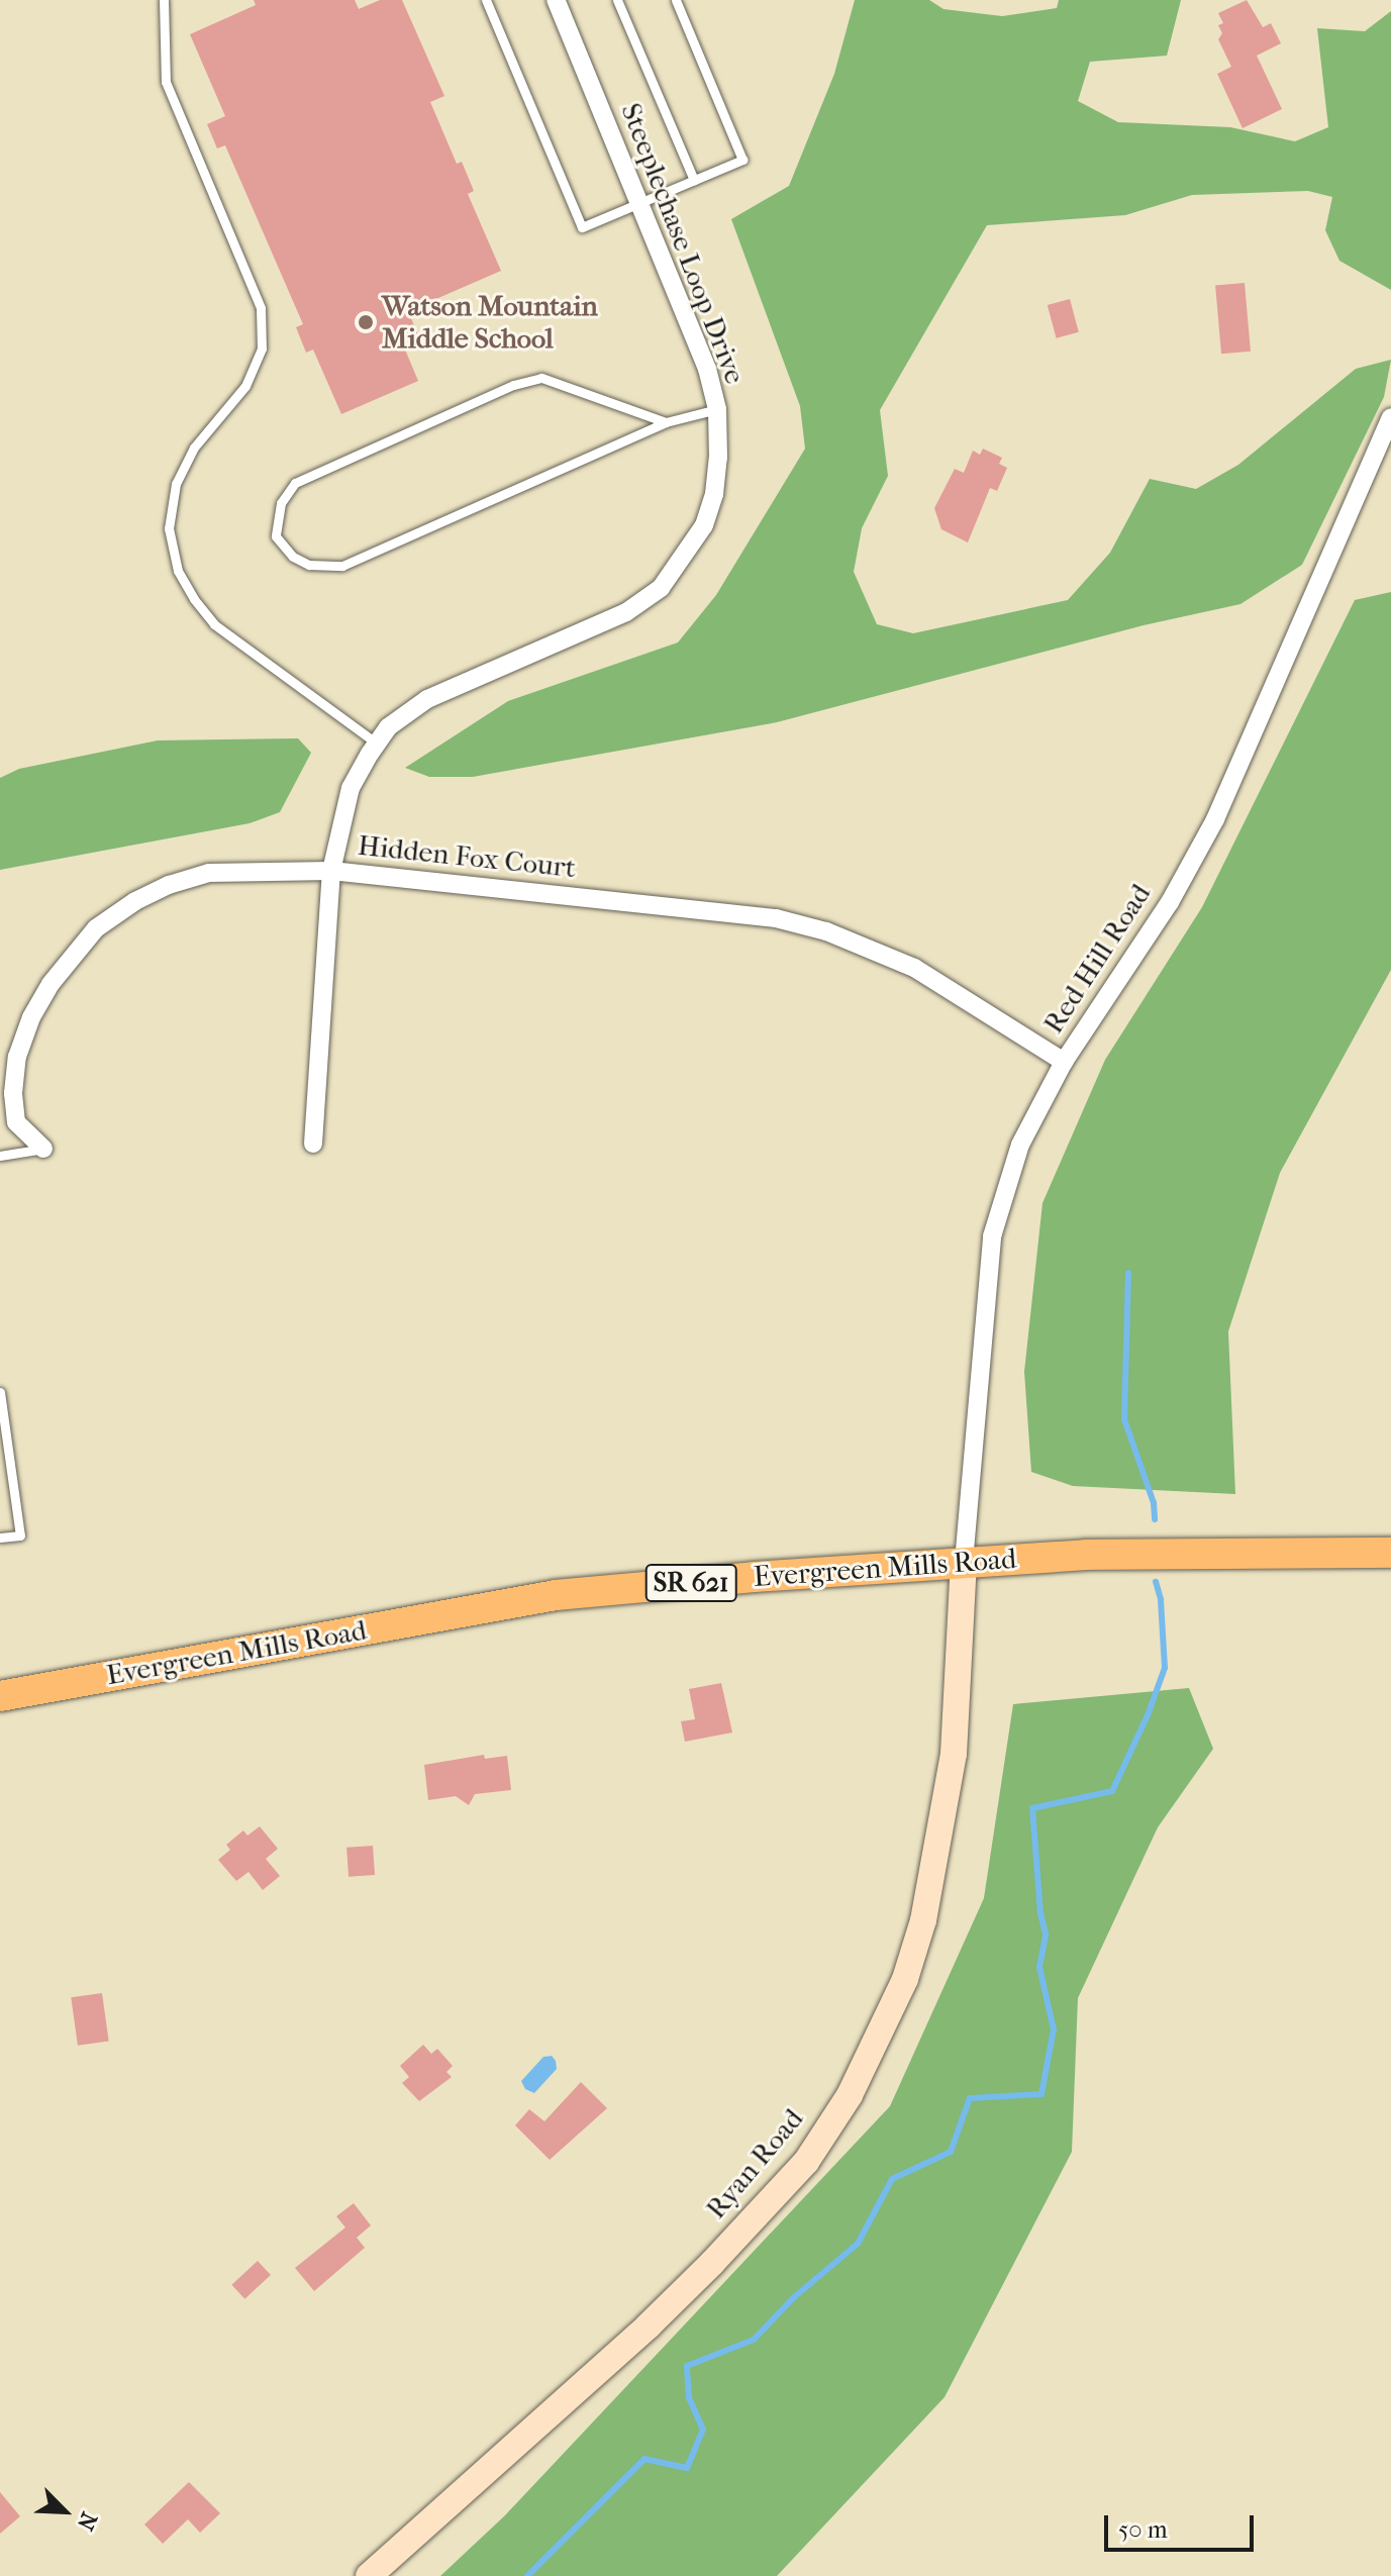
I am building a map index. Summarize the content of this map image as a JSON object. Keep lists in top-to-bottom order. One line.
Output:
{"streets":{"main road":["Evergreen Mills Road","SR 621","Ryan Road"],"street":["Steeplechase Loop Drive","Hidden Fox Court","Red Hill Road"]},"crossings":[["Steeplechase Loop Drive","Hidden Fox Court"],["Hidden Fox Court","Red Hill Road"],["Red Hill Road","Evergreen Mills Road"],["Red Hill Road","Ryan Road"],["Evergreen Mills Road","Ryan Road"]],"places":["Watson Mountain Middle School"],"scale_bar":"50 m","north":"bottom right"}
